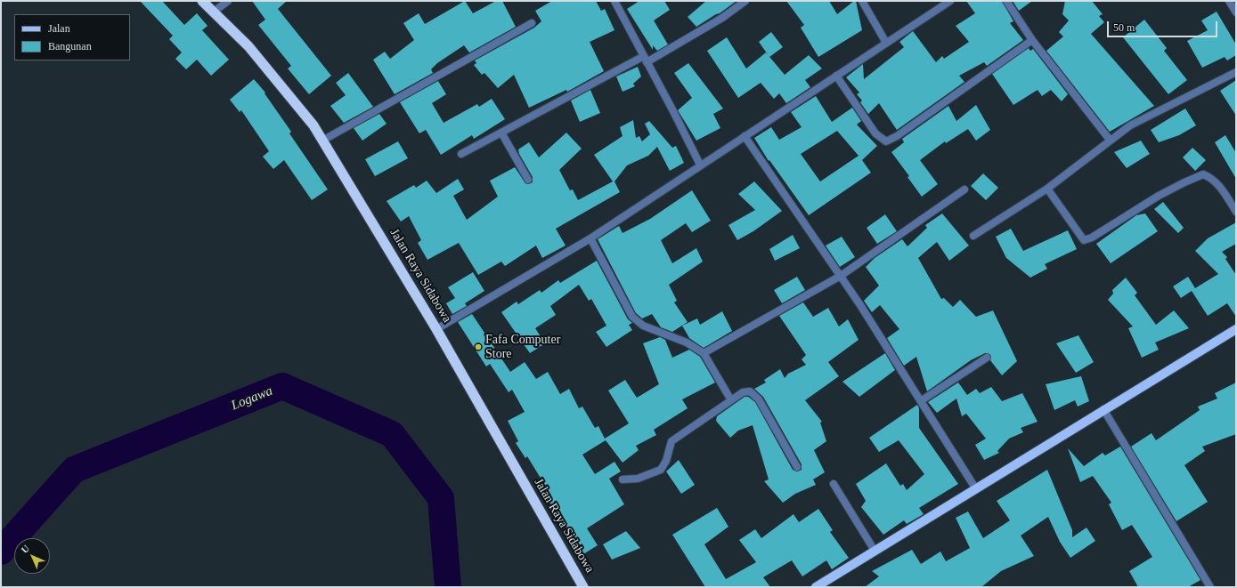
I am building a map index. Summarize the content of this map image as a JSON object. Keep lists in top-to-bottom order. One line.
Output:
{"streets":{"highway":["Jalan Raya Sidabowa"]},"water":["Logawa"],"places":["Fafa Computer Store"],"legend":["Jalan","Bangunan"],"scale_bar":"50 m","north":"top left"}
